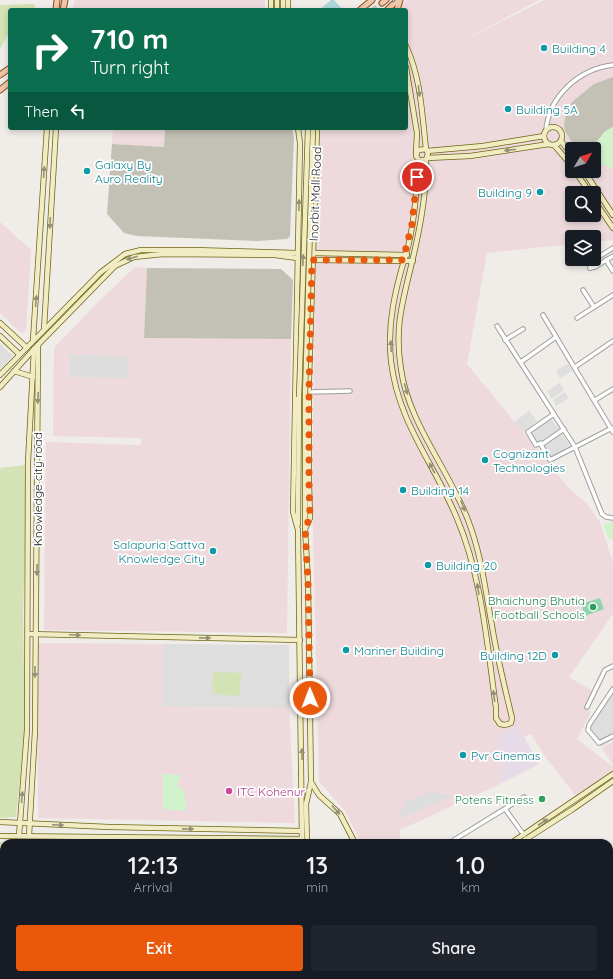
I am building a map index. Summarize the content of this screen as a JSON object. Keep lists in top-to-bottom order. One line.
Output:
{"streets":{"street":["Inorbit Mall Road","Knowledge city road"]},"places":["Building 4","Building 5A","Galaxy By Auro Reality","Building 9","Cognizant Technologies","Building 14","Salapuria Sattva Knowledge City","Building 20","Bhaichung Bhutia Football Schools","Mariner Building","Building 12D","Pvr Cinemas","ITC Kohenur","Potens Fitness"],"north":"top right","page":{"turn":["710 m","Turn right"],"then":"Then","eta":["12:13","Arrival","13","min","1.0","km"],"buttons":["Exit","Share"]}}
